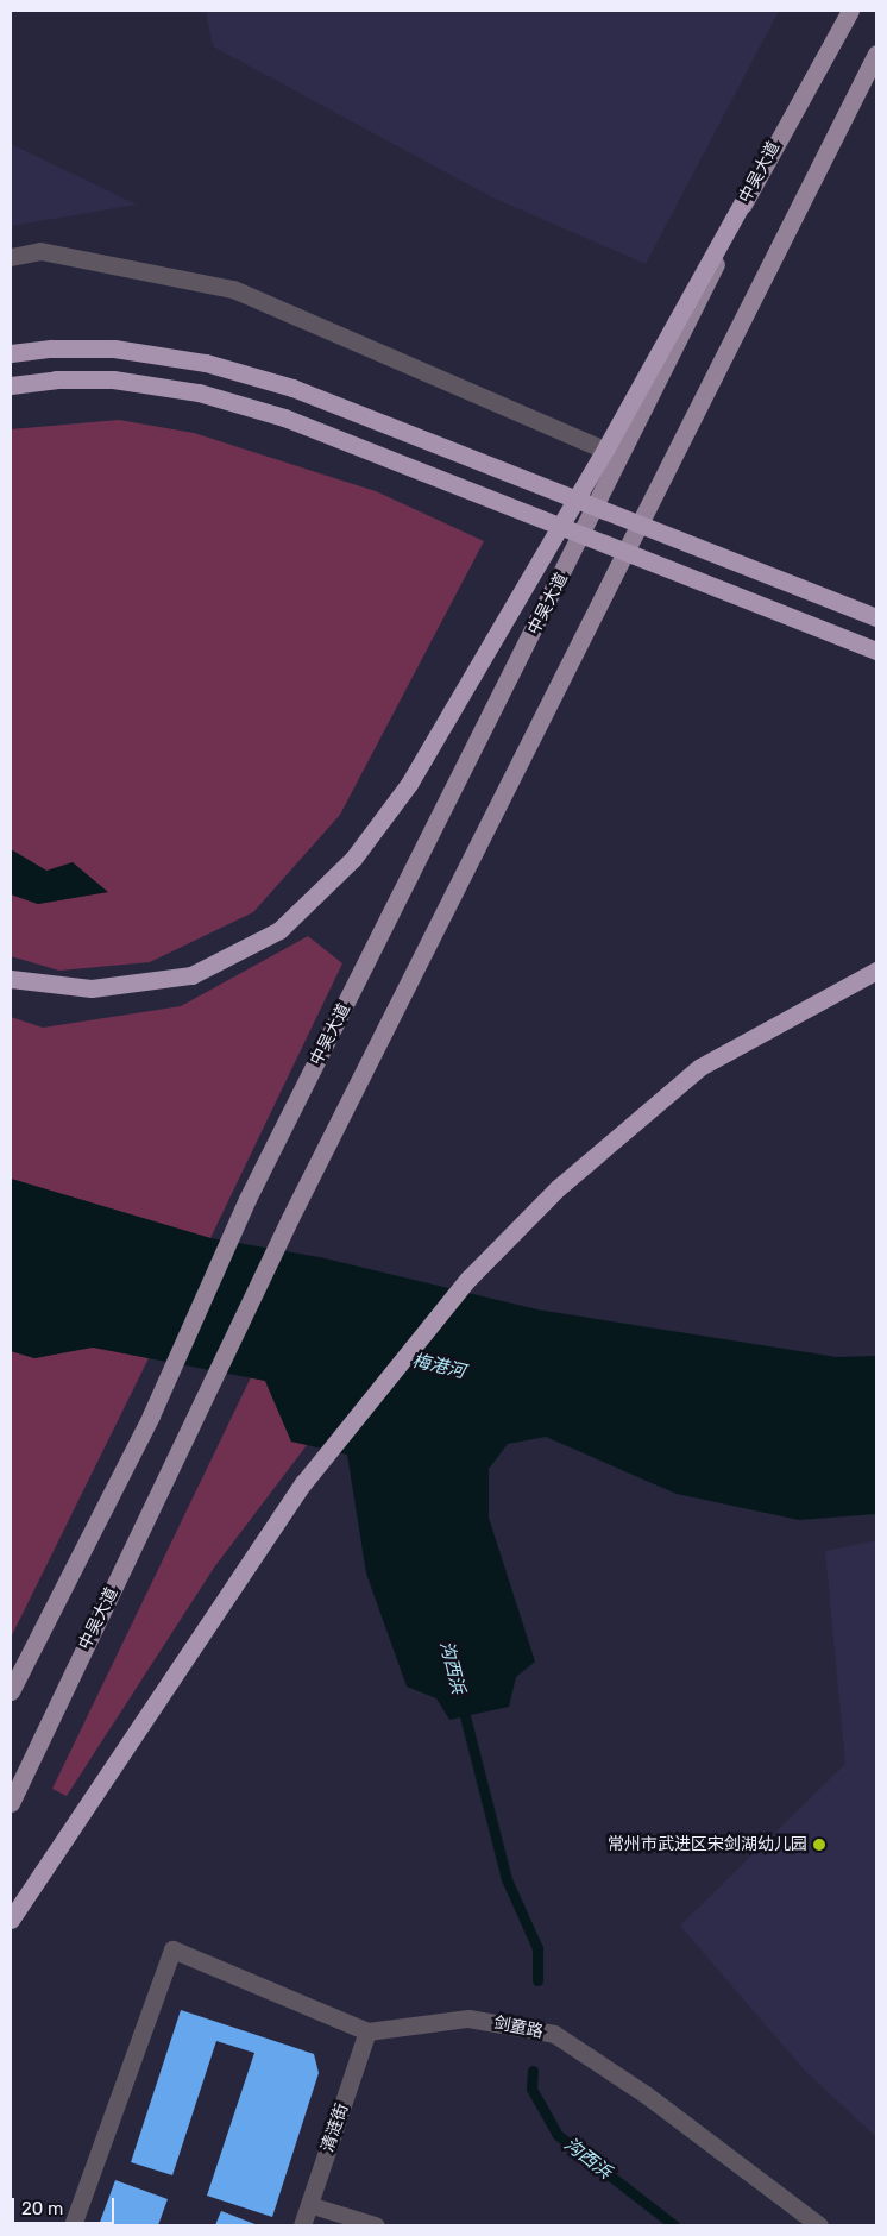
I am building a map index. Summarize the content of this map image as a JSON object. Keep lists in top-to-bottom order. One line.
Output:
{"streets":{"main road":["中吴大道"],"street":["剑童路","清涟街"]},"crossings":[["剑童路","清涟街"]],"water":["梅港河","沟西浜"],"places":["常州市武进区宋剑湖幼儿园"],"scale_bar":"20 m"}
